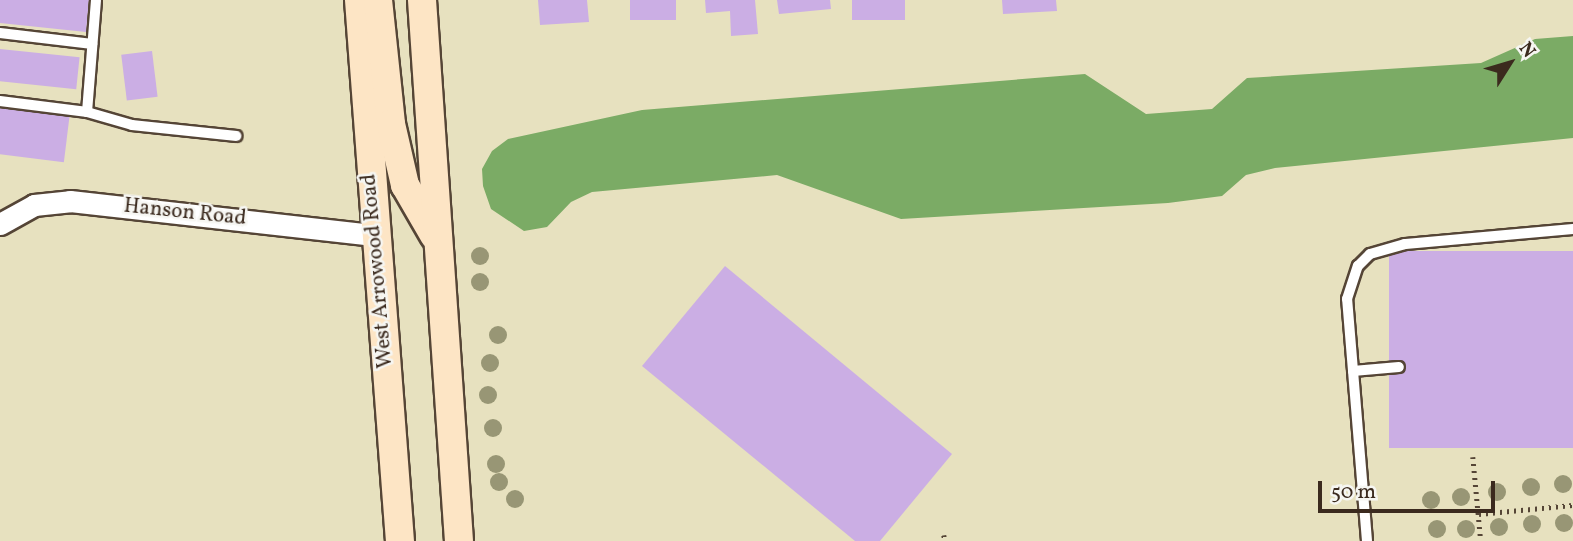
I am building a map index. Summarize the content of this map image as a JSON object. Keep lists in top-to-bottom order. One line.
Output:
{"streets":{"main road":["West Arrowood Road"],"street":["Hanson Road"]},"crossings":[["Hanson Road","West Arrowood Road"]],"scale_bar":"50 m","north":"top right"}
